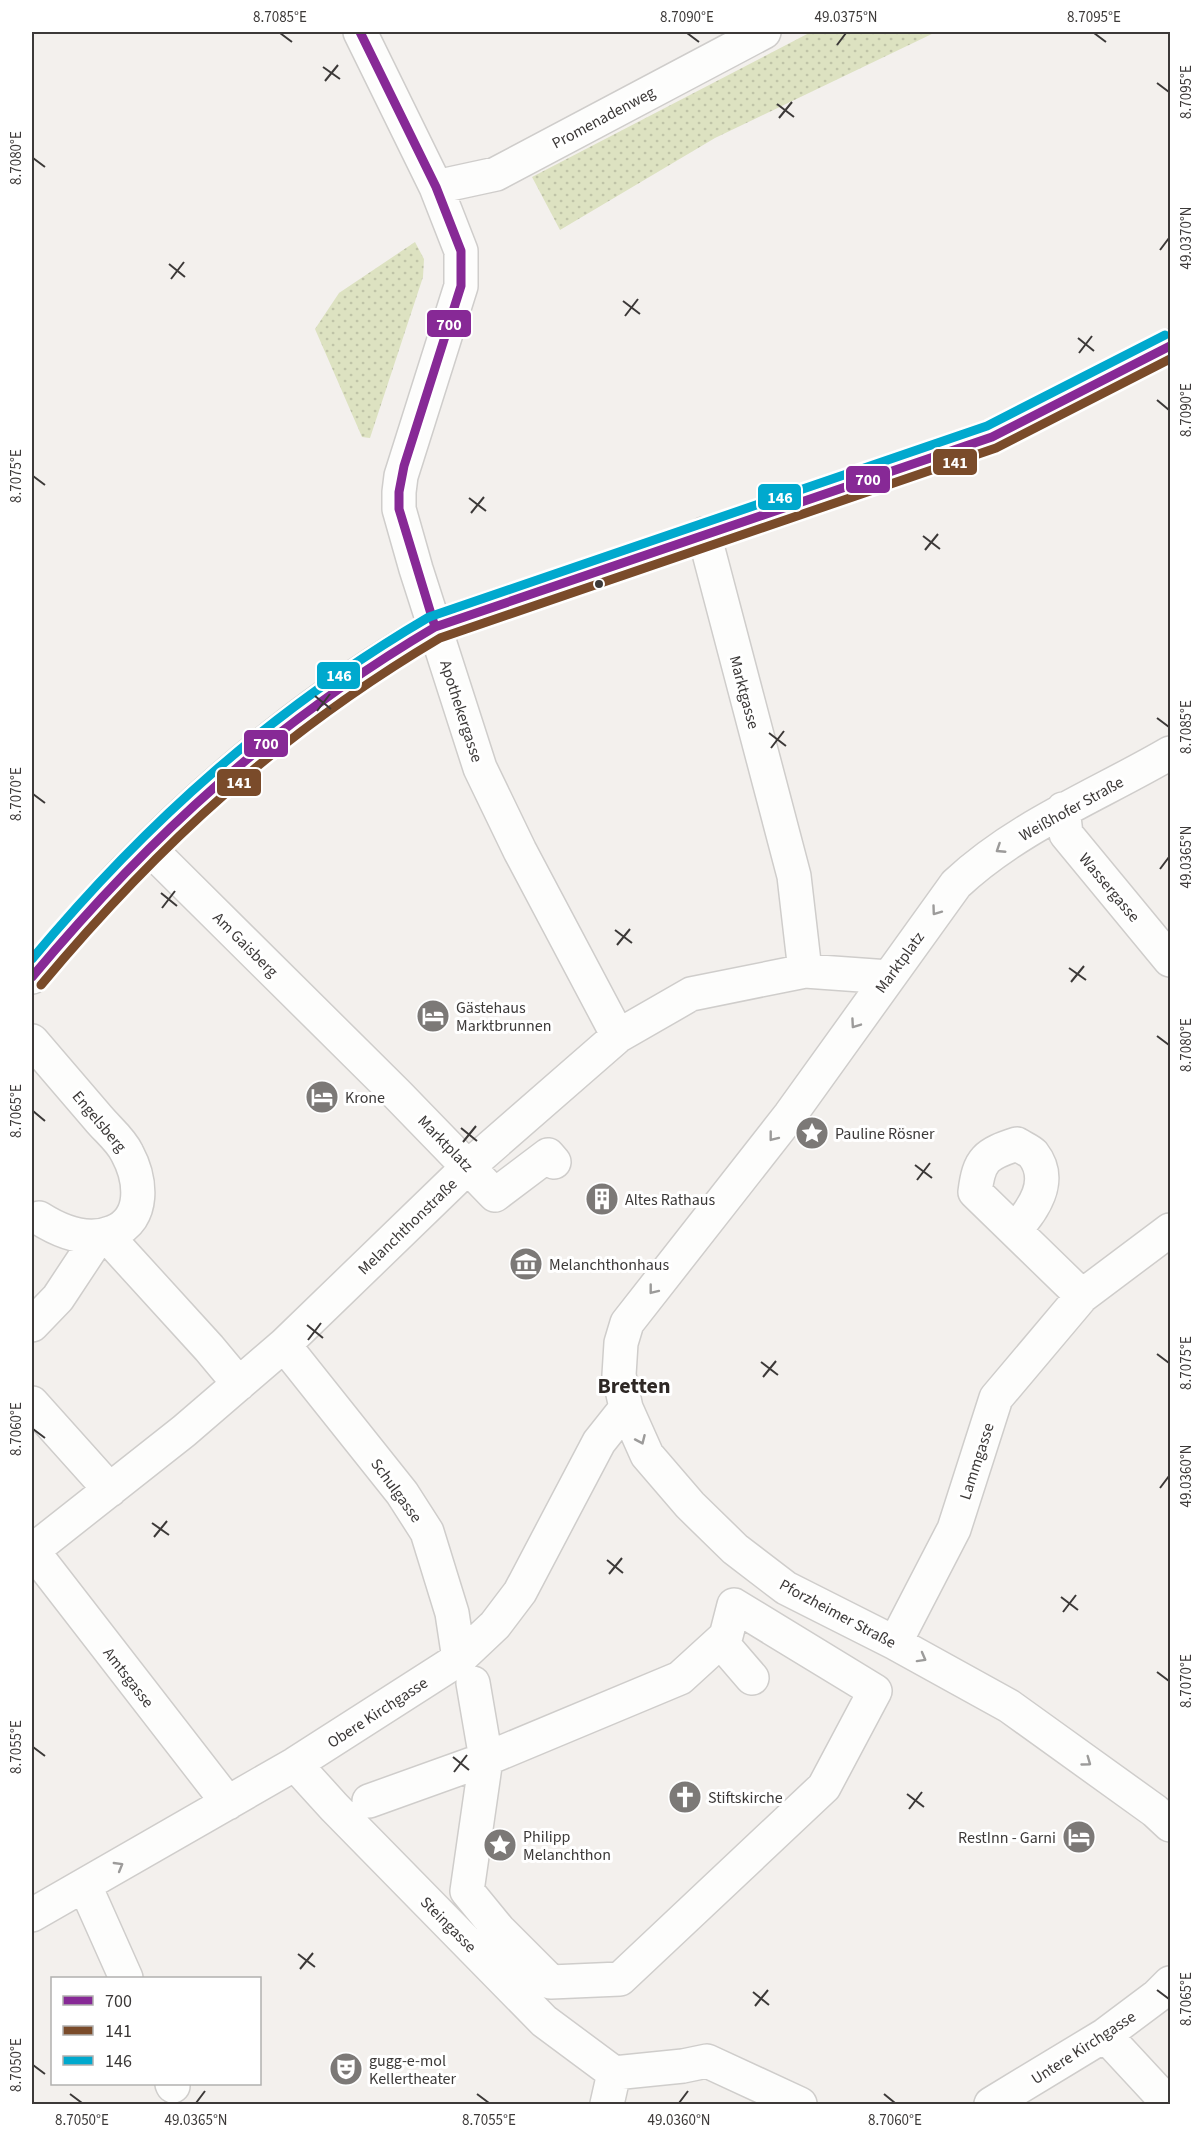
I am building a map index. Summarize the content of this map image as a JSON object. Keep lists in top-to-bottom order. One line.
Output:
{"streets":{"street":["Promenadenweg","Marktgasse","Apothekergasse","Weißhofer Straße","Wassergasse","Am Gaisberg","Marktplatz","Engelsberg","Melanchthonstraße","Lammgasse","Schulgasse","Pforzheimer Straße","Amtsgasse","Obere Kirchgasse","Steingasse","Untere Kirchgasse"]},"crossings":[["Promenadenweg","Apothekergasse"],["Marktgasse","Melanchthonstraße"],["Apothekergasse","Melanchthonstraße"],["Weißhofer Straße","Wassergasse"],["Weißhofer Straße","Marktplatz"],["Am Gaisberg","Marktplatz"],["Marktplatz","Melanchthonstraße"],["Marktplatz","Pforzheimer Straße"],["Melanchthonstraße","Schulgasse"],["Melanchthonstraße","Amtsgasse"],["Lammgasse","Pforzheimer Straße"],["Schulgasse","Obere Kirchgasse"],["Pforzheimer Straße","Obere Kirchgasse"],["Amtsgasse","Obere Kirchgasse"],["Obere Kirchgasse","Steingasse"]],"one_way":["Weißhofer Straße","Marktplatz"],"districts":["Bretten"],"places":{"hotel":["Gästehaus Marktbrunnen","Krone","RestInn - Garni"],"place":["Pauline Rösner","Philipp Melanchthon"],"building":["Altes Rathaus"],"museum":["Melanchthonhaus"],"church":["Stiftskirche"],"theatre":["gugg-e-mol Kellertheater"]},"lines":["transit line 700","transit line 146","transit line 141"],"legend":["700","141","146"],"coordinates":["8.7085°E","8.7090°E","49.0375°N","8.7095°E","8.7080°E","49.0370°N","8.7075°E","8.7070°E","49.0365°N","8.7065°E","8.7060°E","49.0360°N","8.7055°E","8.7050°E"]}
